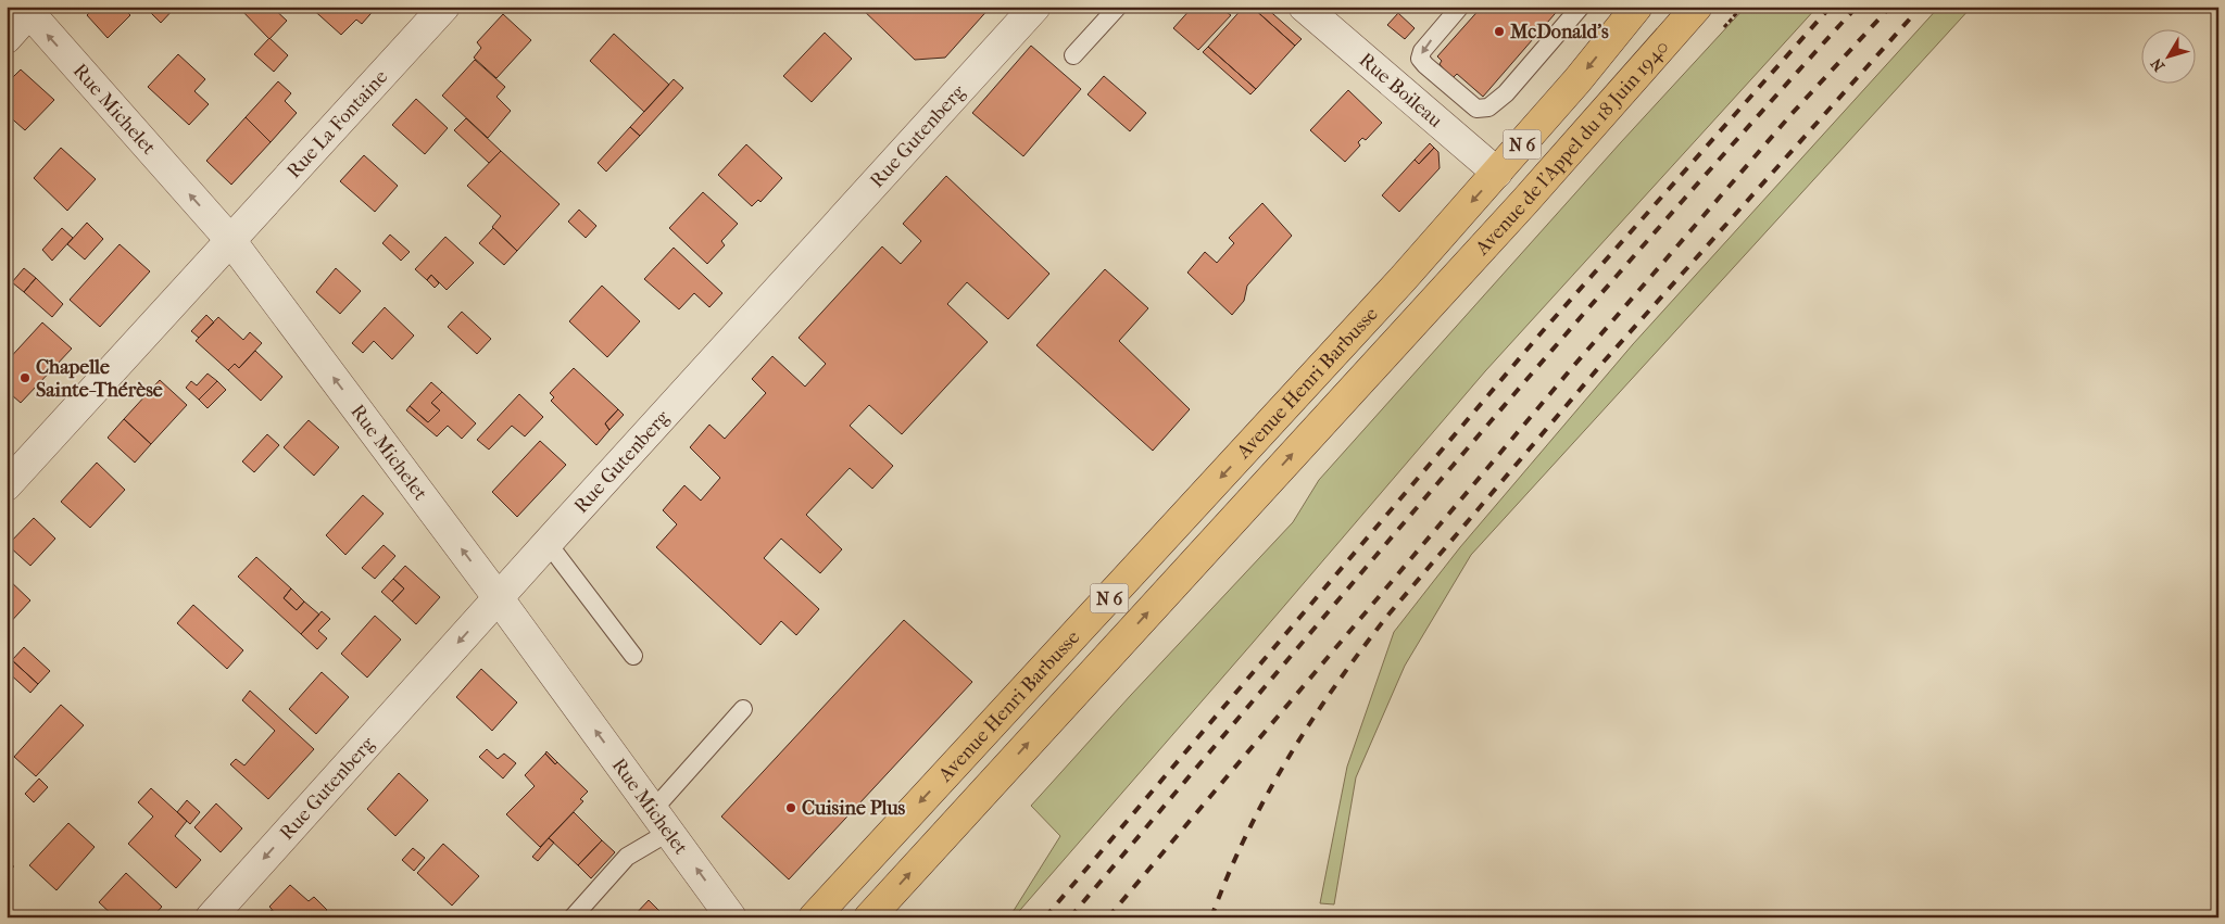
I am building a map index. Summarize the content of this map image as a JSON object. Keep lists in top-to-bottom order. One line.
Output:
{"streets":{"main road":["N 6","Avenue de l'Appel du 18 Juin 1940","Avenue Henri Barbusse"],"street":["Rue Boileau","Rue Michelet","Rue La Fontaine","Rue Gutenberg"]},"crossings":[["Rue Boileau","Avenue de l'Appel du 18 Juin 1940"],["Rue Michelet","Rue La Fontaine"],["Rue Michelet","Rue Gutenberg"],["Avenue de l'Appel du 18 Juin 1940","Avenue Henri Barbusse"]],"one_way":["Rue Michelet"],"places":["McDonald's","Chapelle Sainte-Thérèse","Cuisine Plus"],"north":"bottom left"}
